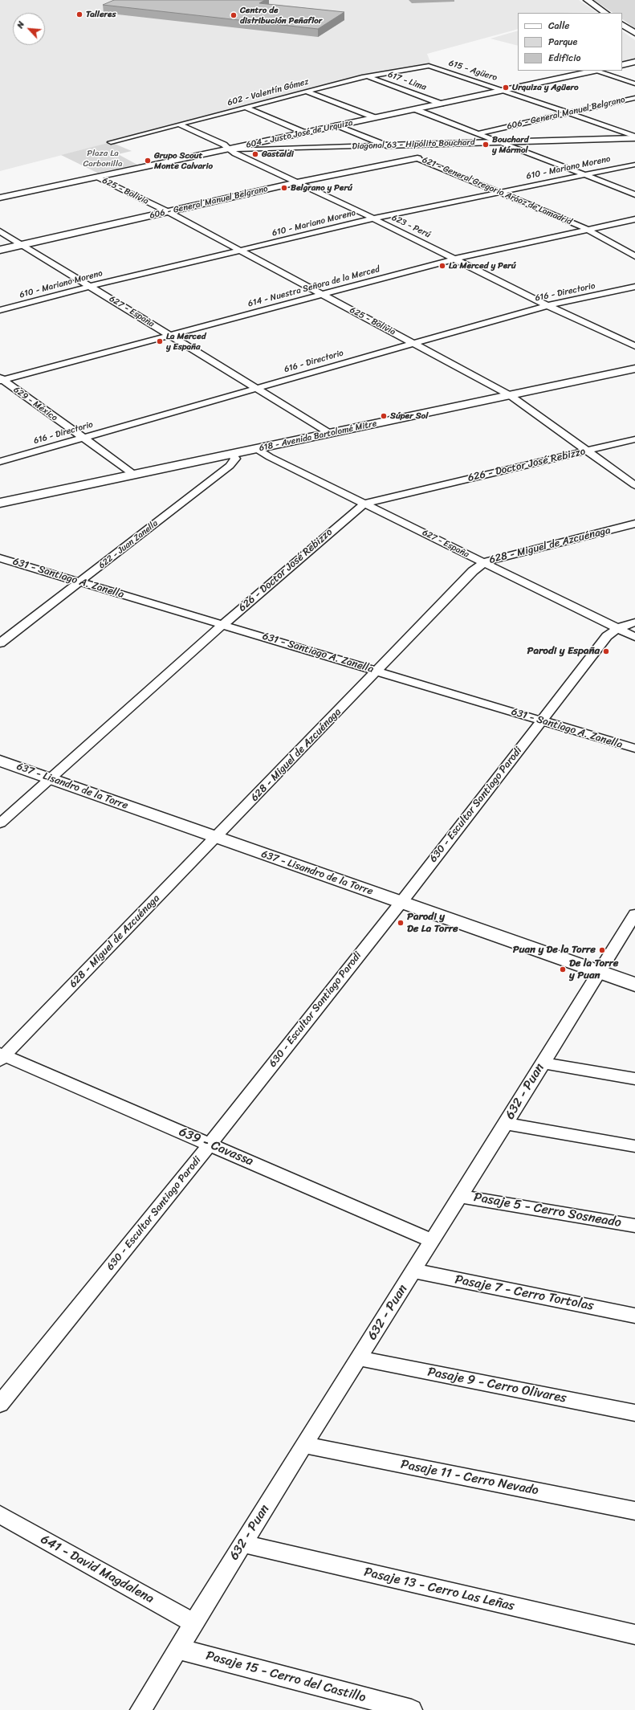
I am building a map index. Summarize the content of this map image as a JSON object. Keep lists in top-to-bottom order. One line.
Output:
{"streets":{"main road":["606 - General Manuel Belgrano","604 - Justo José de Urquiza","Diagonal 63 - Hipólito Bouchard","621 - General Gregorio Aráoz de Lamadrid","618 - Avenida Bartolomé Mitre","637 - Lisandro de la Torre"],"street":["615 - Agüero","617 - Lima","602 - Valentín Gómez","610 - Mariano Moreno","625 - Bolivia","623 - Perú","614 - Nuestra Señora de la Merced","616 - Directorio","627 - España","629 - México","626 - Doctor José Rebizzo","622 - Juan Zanella","628 - Miguel de Azcuénaga","631 - Santiago A. Zanella","630 - Escultor Santiago Parodi","632 - Puan","639 - Cavassa","Pasaje 5 - Cerro Sosneado","Pasaje 7 - Cerro Tortolas","Pasaje 9 - Cerro Olivares","Pasaje 11 - Cerro Nevado","641 - David Magdalena","Pasaje 13 - Cerro Las Leñas","Pasaje 15 - Cerro del Castillo"]},"crossings":[["615 - Agüero","602 - Valentín Gómez"],["615 - Agüero","606 - General Manuel Belgrano"],["615 - Agüero","604 - Justo José de Urquiza"],["615 - Agüero","Diagonal 63 - Hipólito Bouchard"],["617 - Lima","602 - Valentín Gómez"],["617 - Lima","604 - Justo José de Urquiza"],["602 - Valentín Gómez","623 - Perú"],["606 - General Manuel Belgrano","625 - Bolivia"],["606 - General Manuel Belgrano","621 - General Gregorio Aráoz de Lamadrid"],["606 - General Manuel Belgrano","623 - Perú"],["606 - General Manuel Belgrano","627 - España"],["604 - Justo José de Urquiza","Diagonal 63 - Hipólito Bouchard"],["604 - Justo José de Urquiza","625 - Bolivia"],["604 - Justo José de Urquiza","621 - General Gregorio Aráoz de Lamadrid"],["604 - Justo José de Urquiza","623 - Perú"],["Diagonal 63 - Hipólito Bouchard","621 - General Gregorio Aráoz de Lamadrid"],["Diagonal 63 - Hipólito Bouchard","623 - Perú"],["610 - Mariano Moreno","625 - Bolivia"],["610 - Mariano Moreno","621 - General Gregorio Aráoz de Lamadrid"],["610 - Mariano Moreno","623 - Perú"],["610 - Mariano Moreno","627 - España"],["625 - Bolivia","614 - Nuestra Señora de la Merced"],["625 - Bolivia","616 - Directorio"],["625 - Bolivia","618 - Avenida Bartolomé Mitre"],["625 - Bolivia","626 - Doctor José Rebizzo"],["621 - General Gregorio Aráoz de Lamadrid","614 - Nuestra Señora de la Merced"],["623 - Perú","614 - Nuestra Señora de la Merced"],["623 - Perú","616 - Directorio"],["614 - Nuestra Señora de la Merced","627 - España"],["614 - Nuestra Señora de la Merced","629 - México"],["616 - Directorio","627 - España"],["616 - Directorio","629 - México"],["627 - España","618 - Avenida Bartolomé Mitre"],["627 - España","626 - Doctor José Rebizzo"],["627 - España","628 - Miguel de Azcuénaga"],["627 - España","630 - Escultor Santiago Parodi"],["629 - México","618 - Avenida Bartolomé Mitre"],["618 - Avenida Bartolomé Mitre","622 - Juan Zanella"],["626 - Doctor José Rebizzo","631 - Santiago A. Zanella"],["626 - Doctor José Rebizzo","637 - Lisandro de la Torre"],["622 - Juan Zanella","631 - Santiago A. Zanella"],["628 - Miguel de Azcuénaga","631 - Santiago A. Zanella"],["628 - Miguel de Azcuénaga","637 - Lisandro de la Torre"],["628 - Miguel de Azcuénaga","639 - Cavassa"],["631 - Santiago A. Zanella","630 - Escultor Santiago Parodi"],["637 - Lisandro de la Torre","630 - Escultor Santiago Parodi"],["637 - Lisandro de la Torre","632 - Puan"],["630 - Escultor Santiago Parodi","639 - Cavassa"],["632 - Puan","639 - Cavassa"],["632 - Puan","Pasaje 5 - Cerro Sosneado"],["632 - Puan","Pasaje 7 - Cerro Tortolas"],["632 - Puan","Pasaje 9 - Cerro Olivares"],["632 - Puan","Pasaje 11 - Cerro Nevado"],["632 - Puan","641 - David Magdalena"],["632 - Puan","Pasaje 13 - Cerro Las Leñas"],["632 - Puan","Pasaje 15 - Cerro del Castillo"]],"parks":["Plaza La Carbonilla"],"places":["Talleres","Centro de distribución Peñaflor","Urquiza y Agüero","Bouchard y Mármol","Gastaldi","Grupo Scout Monte Calvario","Belgrano y Perú","La Merced y Perú","La Merced y España","Súper Sol","Parodi y España","Parodi y De La Torre","Puan y De la Torre","De la Torre y Puan"],"legend":["Calle","Parque","Edificio"],"north":"top left"}
